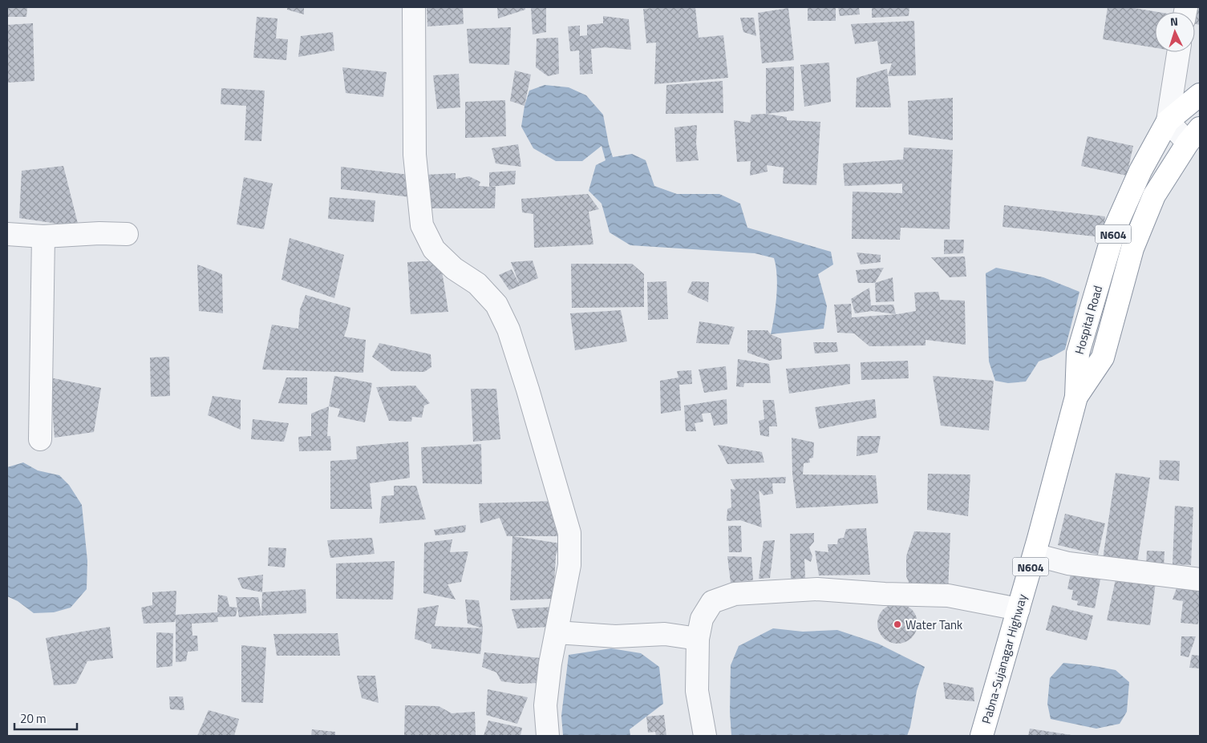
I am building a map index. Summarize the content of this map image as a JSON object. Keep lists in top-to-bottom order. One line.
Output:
{"streets":{"highway":["N604","Hospital Road","Pabna-Sujanagar Highway"]},"crossings":[["Hospital Road","Pabna-Sujanagar Highway"]],"places":["Water Tank"],"scale_bar":"20 m","north":"top"}
